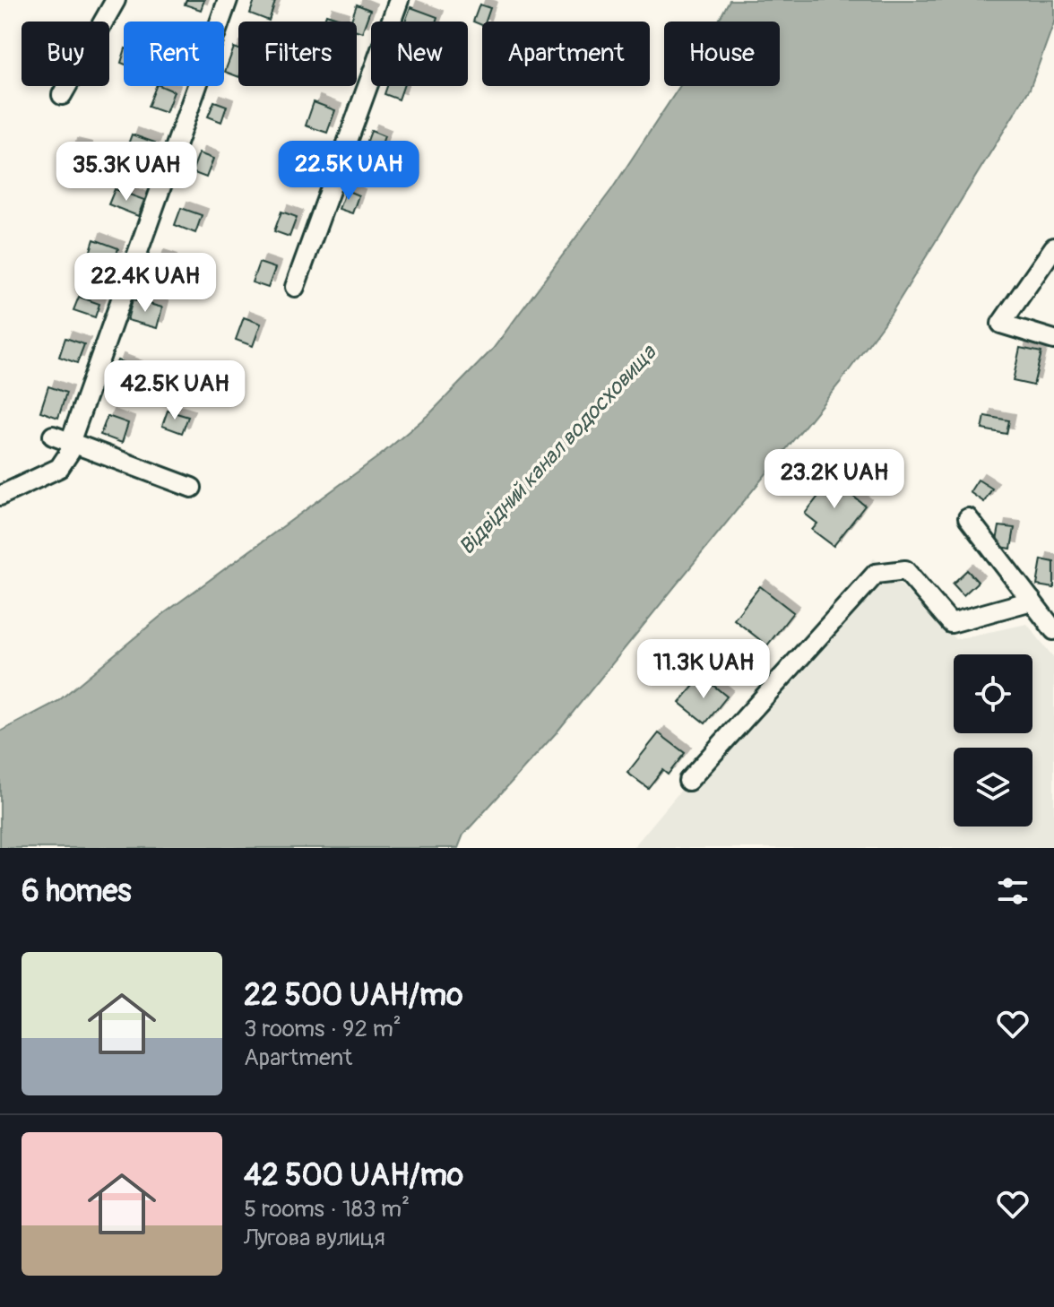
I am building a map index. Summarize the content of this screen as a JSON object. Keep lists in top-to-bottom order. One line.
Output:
{"water":["Відвідний канал водосховища"],"page":{"chip":["Buy","Rent","Filters","New","Apartment","House"],"price":["22.5K UAH","35.3K UAH","22.4K UAH","42.5K UAH","23.2K UAH","11.3K UAH"],"heading":"6 homes","list":[{"name":"22 500 UAH/mo","note":"3 rooms · 92 m² · Apartment"},{"name":"42 500 UAH/mo","note":"5 rooms · 183 m² · Лугова вулиця"}]}}
